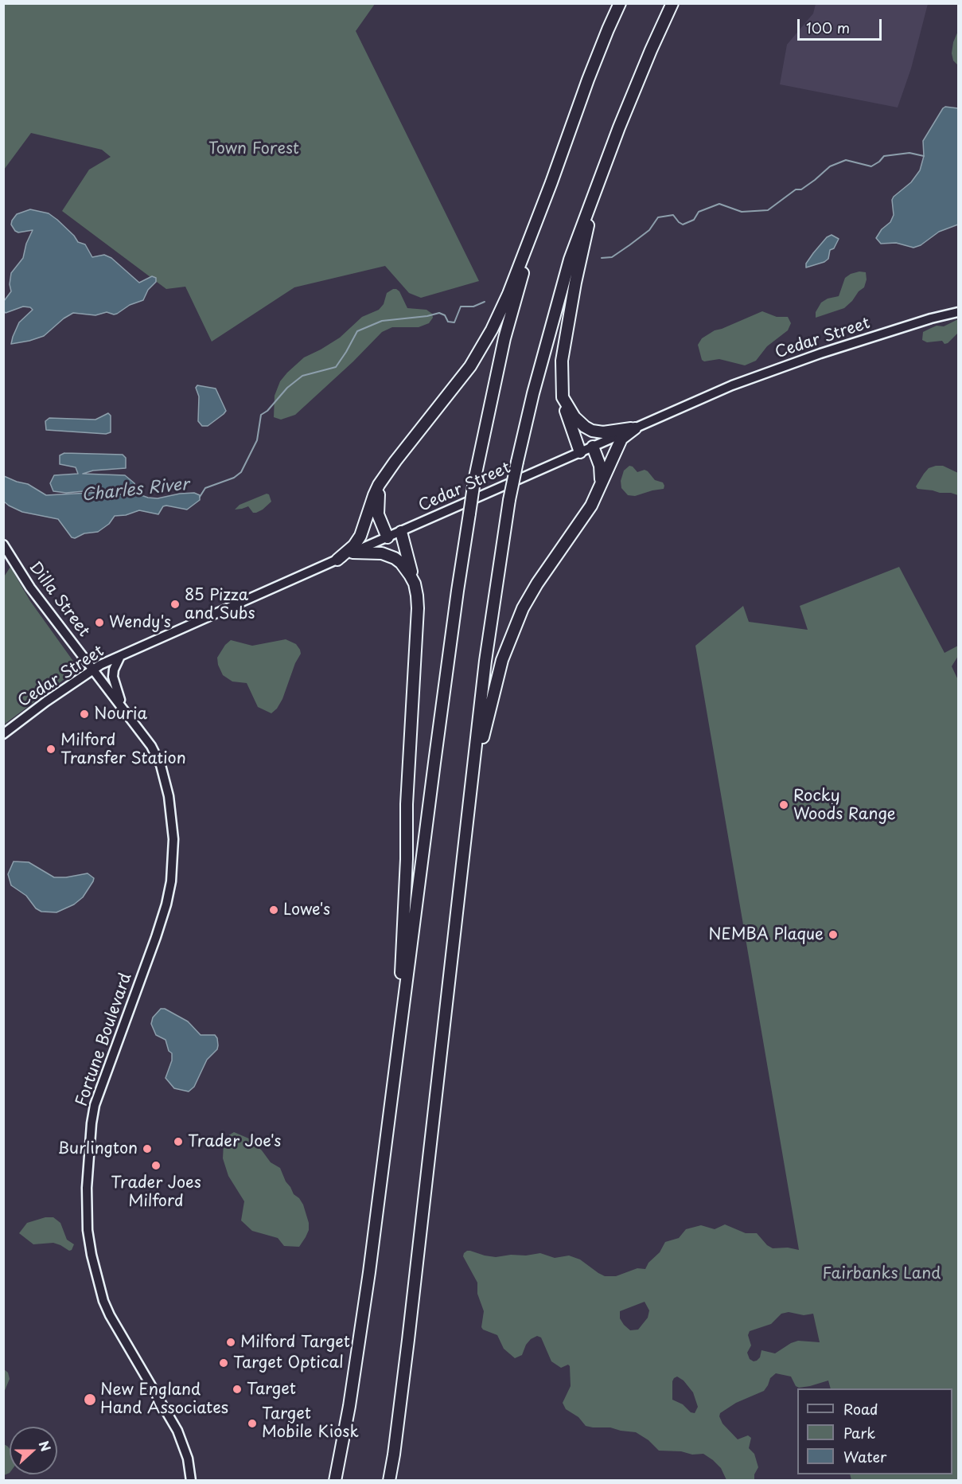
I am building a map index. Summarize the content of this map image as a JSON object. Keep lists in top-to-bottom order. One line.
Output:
{"streets":{"main road":["Cedar Street","Dilla Street","Fortune Boulevard"]},"crossings":[["Cedar Street","Dilla Street"],["Cedar Street","Fortune Boulevard"],["Dilla Street","Fortune Boulevard"]],"water":["Charles River"],"parks":["Town Forest","Fairbanks Land"],"places":["85 Pizza and Subs","Wendy's","Nouria","Milford Transfer Station","Rocky Woods Range","Lowe's","NEMBA Plaque","Trader Joe's","Burlington","Trader Joes Milford","Milford Target","Target Optical","Target","New England Hand Associates","Target Mobile Kiosk"],"legend":["Road","Park","Water"],"scale_bar":"100 m","north":"right"}
